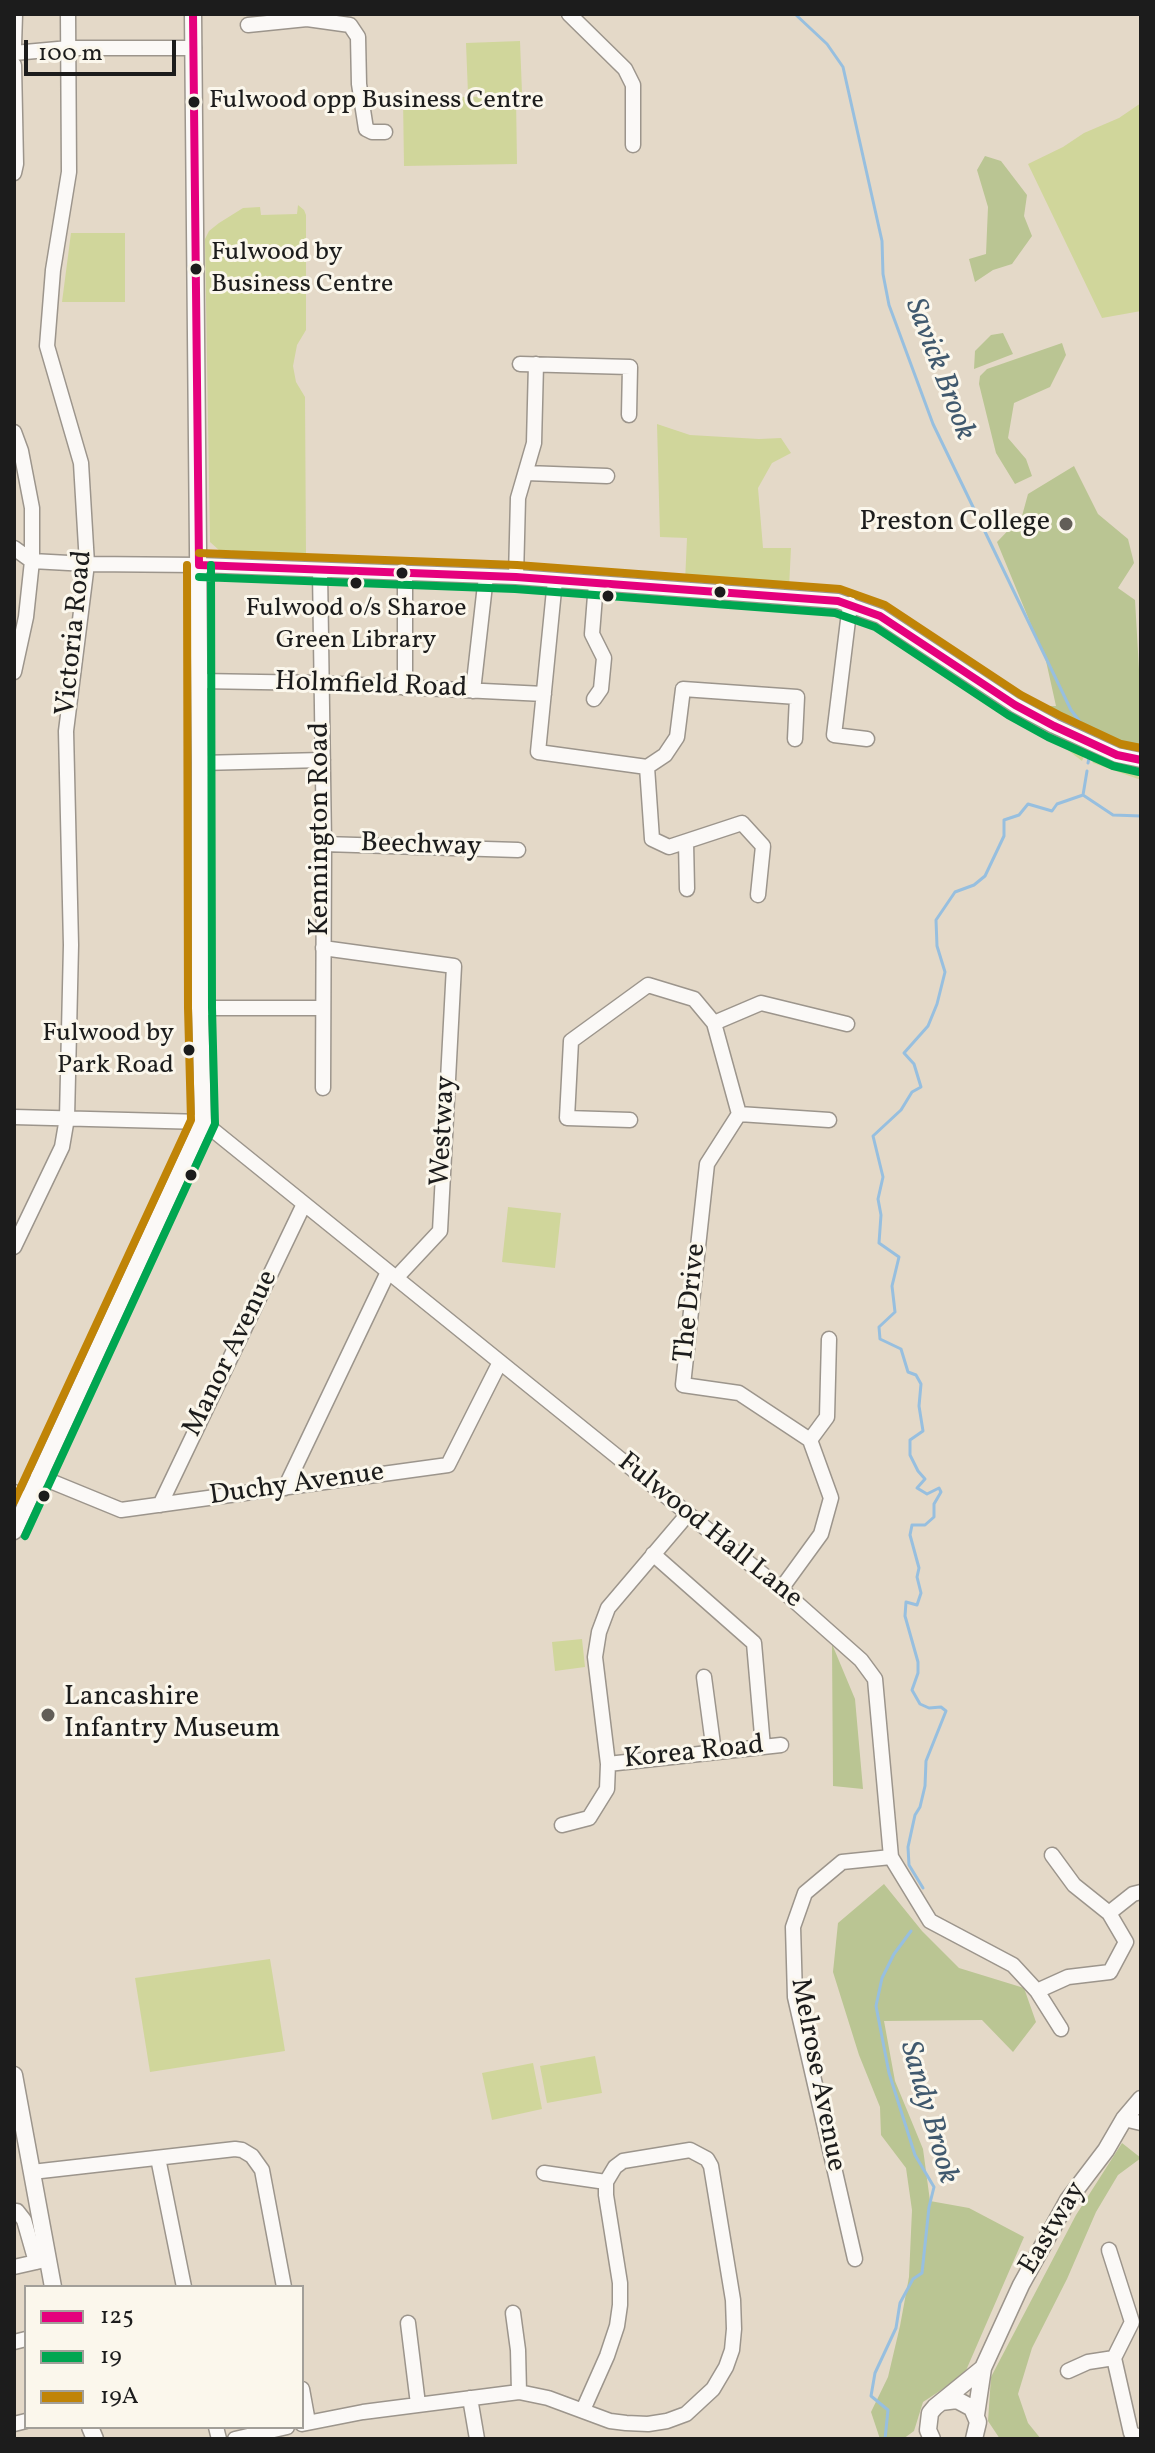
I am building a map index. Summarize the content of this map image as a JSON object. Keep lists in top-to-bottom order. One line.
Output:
{"streets":{"main road":["Eastway"],"street":["Victoria Road","Holmfield Road","Kennington Road","Beechway","Westway","The Drive","Manor Avenue","Duchy Avenue","Fulwood Hall Lane","Korea Road","Melrose Avenue"]},"crossings":[["Holmfield Road","Kennington Road"],["Kennington Road","Beechway"],["Kennington Road","Westway"],["Westway","Duchy Avenue"],["Westway","Fulwood Hall Lane"],["Manor Avenue","Duchy Avenue"],["Manor Avenue","Fulwood Hall Lane"],["Duchy Avenue","Fulwood Hall Lane"],["Fulwood Hall Lane","Melrose Avenue"]],"water":["Savick Brook","Sandy Brook"],"places":["Fulwood opp Business Centre","Fulwood by Business Centre","Preston College","Fulwood o/s Sharoe Green Library","Fulwood by Park Road","Lancashire Infantry Museum"],"lines":["transit line 125","transit line 19A","transit line 19"],"legend":["125","19","19A"],"scale_bar":"100 m"}
